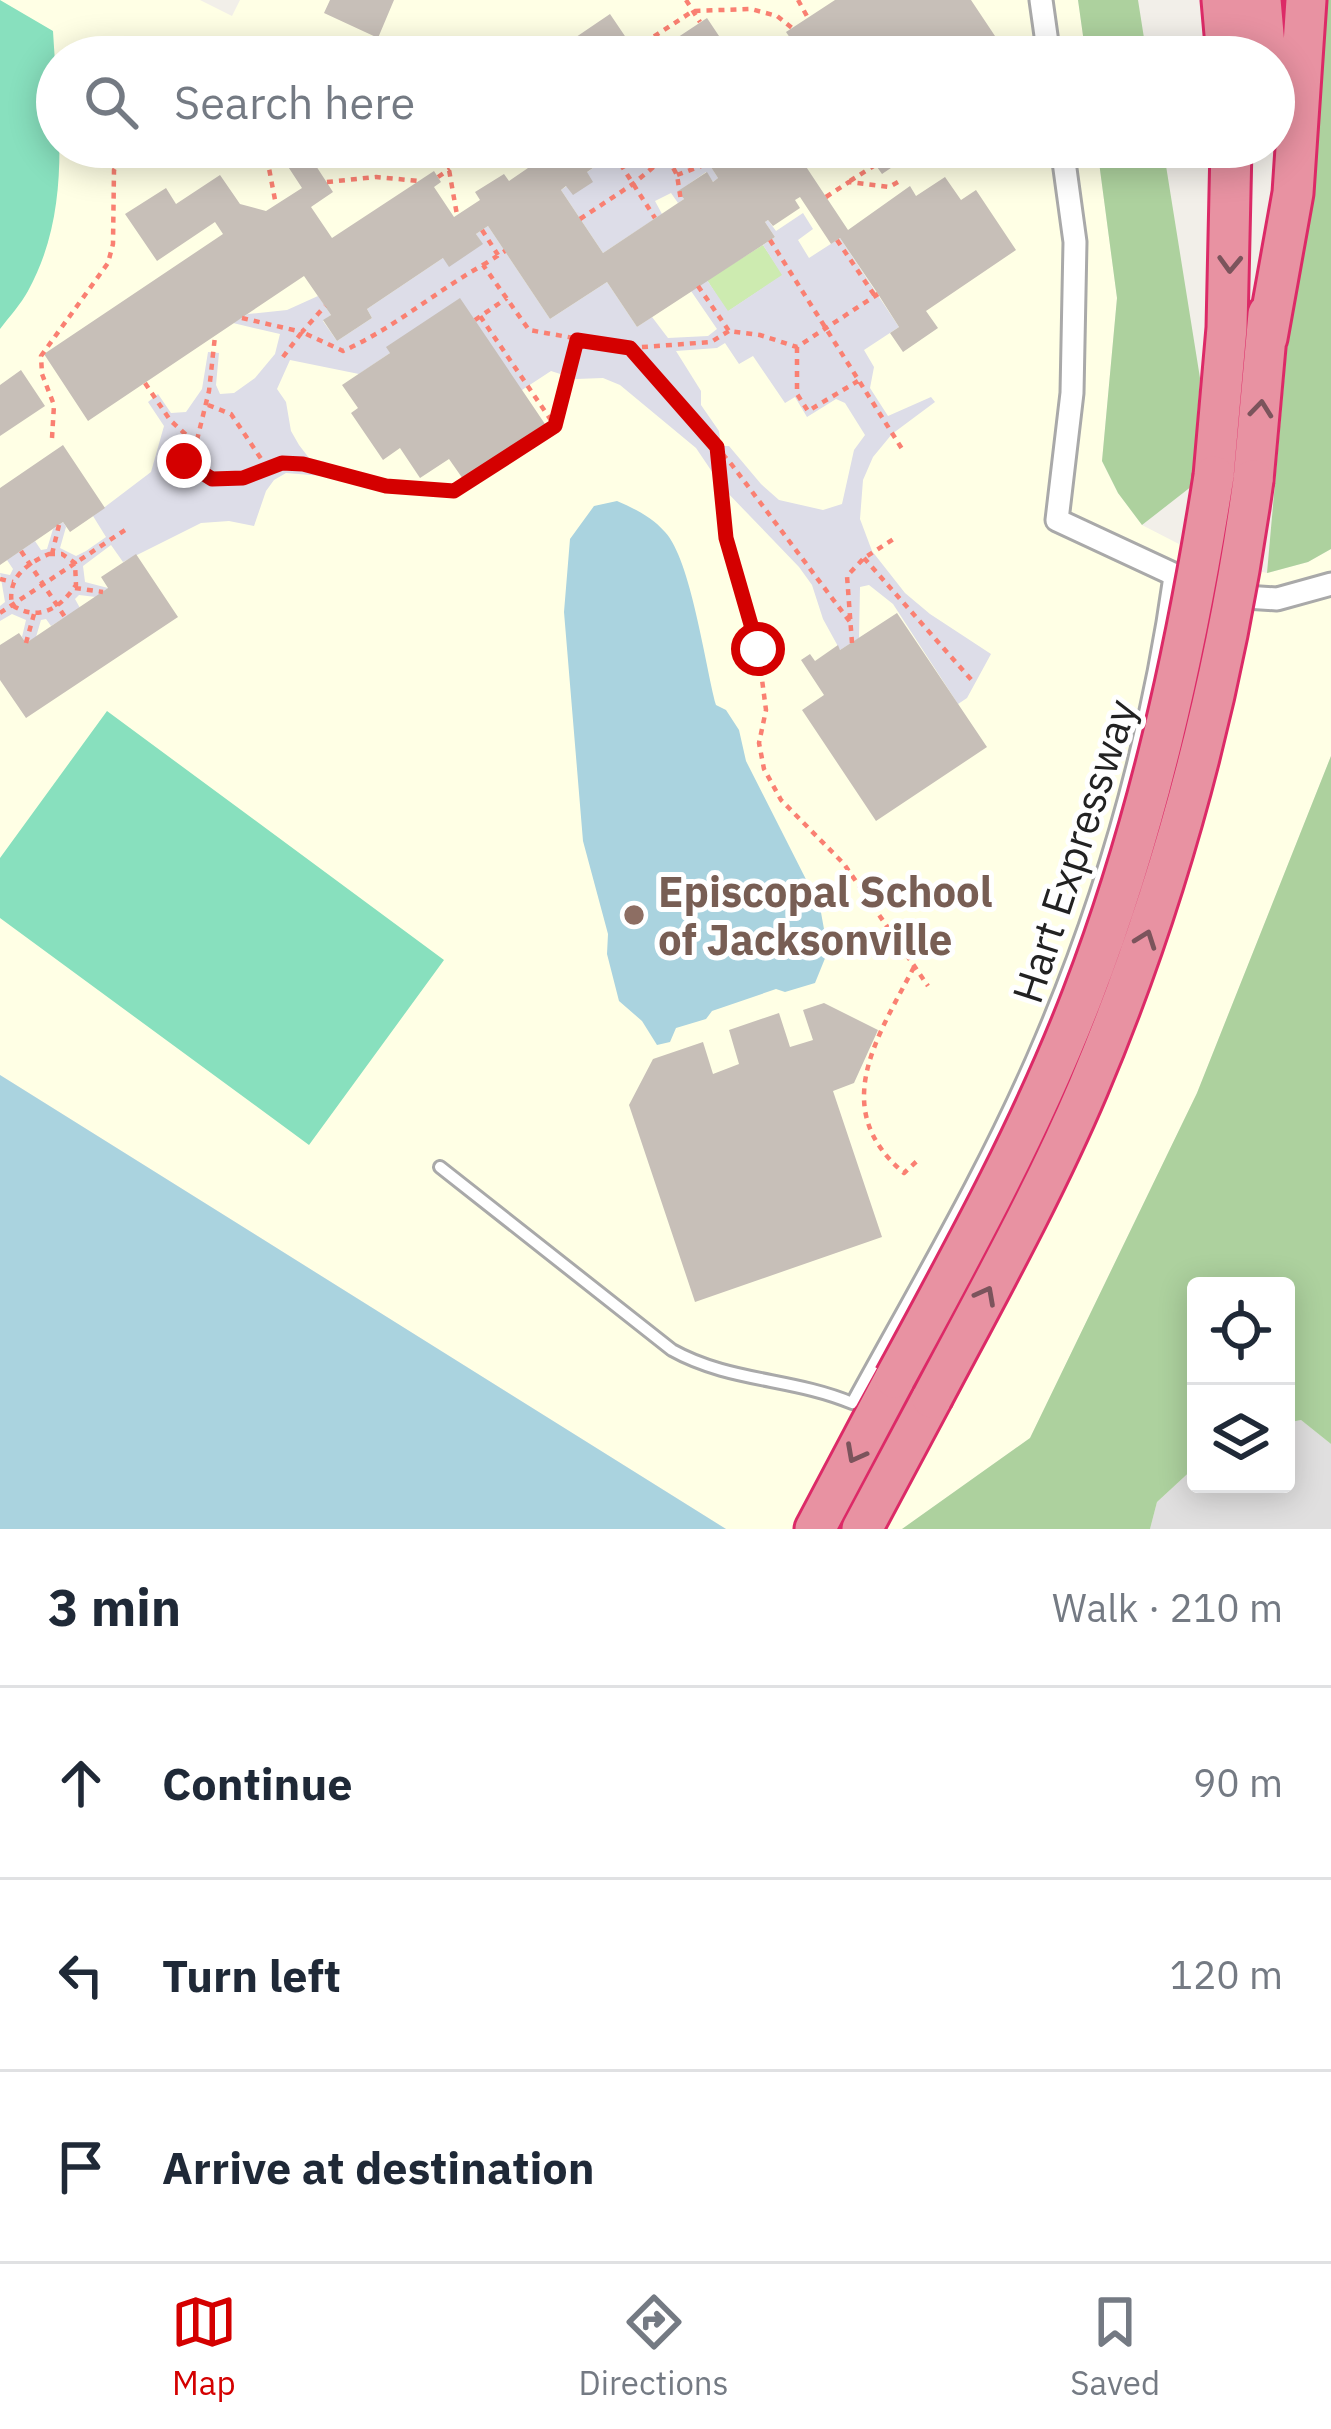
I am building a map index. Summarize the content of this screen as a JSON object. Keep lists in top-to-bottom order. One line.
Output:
{"streets":{"highway":["Hart Expressway"]},"places":["Episcopal School of Jacksonville"],"page":{"search":"Search here","heading":["3 min","Walk · 210 m"],"list":[["Continue","90 m"],["Turn left","120 m"],"Arrive at destination"],"nav":["Map","Directions","Saved"]}}
